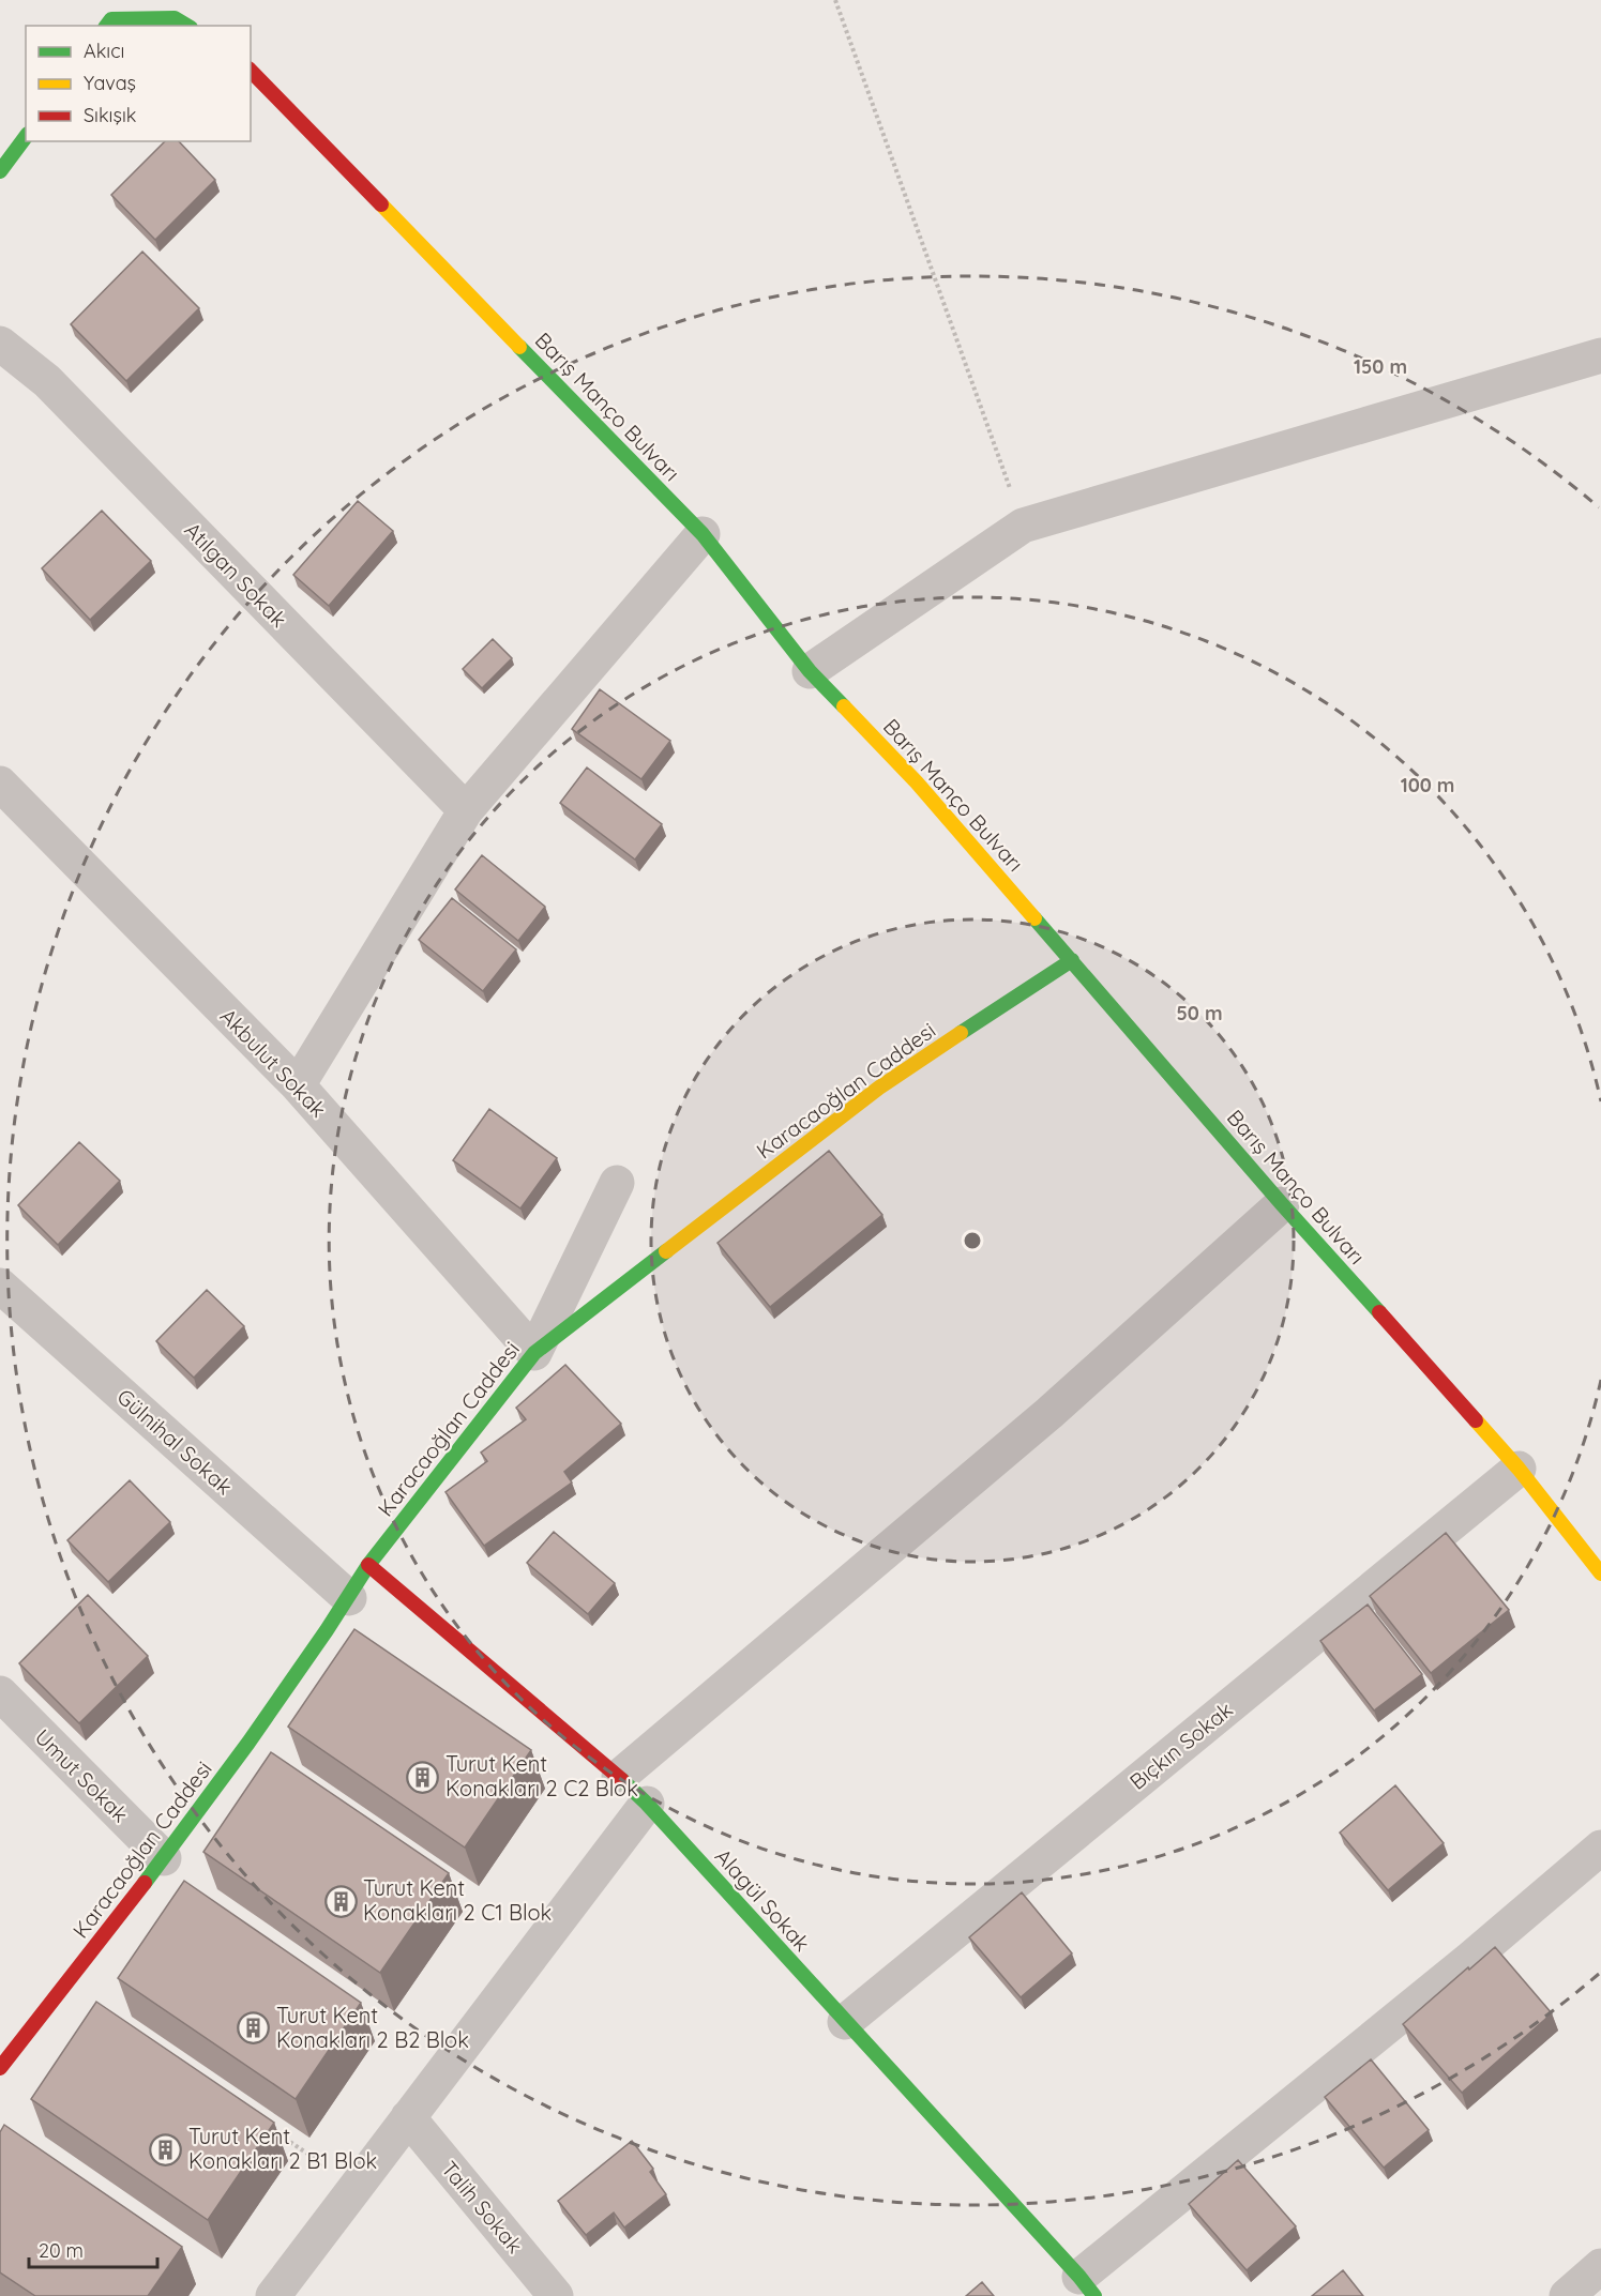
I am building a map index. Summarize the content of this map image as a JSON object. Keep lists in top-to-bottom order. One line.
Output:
{"streets":{"street":["Barış Manço Bulvarı","Atılgan Sokak","Akbulut Sokak","Karacaoğlan Caddesi","Gülnihal Sokak","Bıçkın Sokak","Umut Sokak","Alagül Sokak","Talih Sokak"]},"crossings":[["Barış Manço Bulvarı","Karacaoğlan Caddesi"],["Barış Manço Bulvarı","Bıçkın Sokak"],["Akbulut Sokak","Karacaoğlan Caddesi"],["Karacaoğlan Caddesi","Gülnihal Sokak"],["Karacaoğlan Caddesi","Umut Sokak"],["Karacaoğlan Caddesi","Alagül Sokak"],["Bıçkın Sokak","Alagül Sokak"]],"places":{"building":["Turut Kent Konakları 2 C2 Blok","Turut Kent Konakları 2 C1 Blok","Turut Kent Konakları 2 B2 Blok","Turut Kent Konakları 2 B1 Blok"]},"legend":["Akıcı","Yavaş","Sıkışık"],"scale_bar":"20 m","rings":["150 m","100 m","50 m"]}
